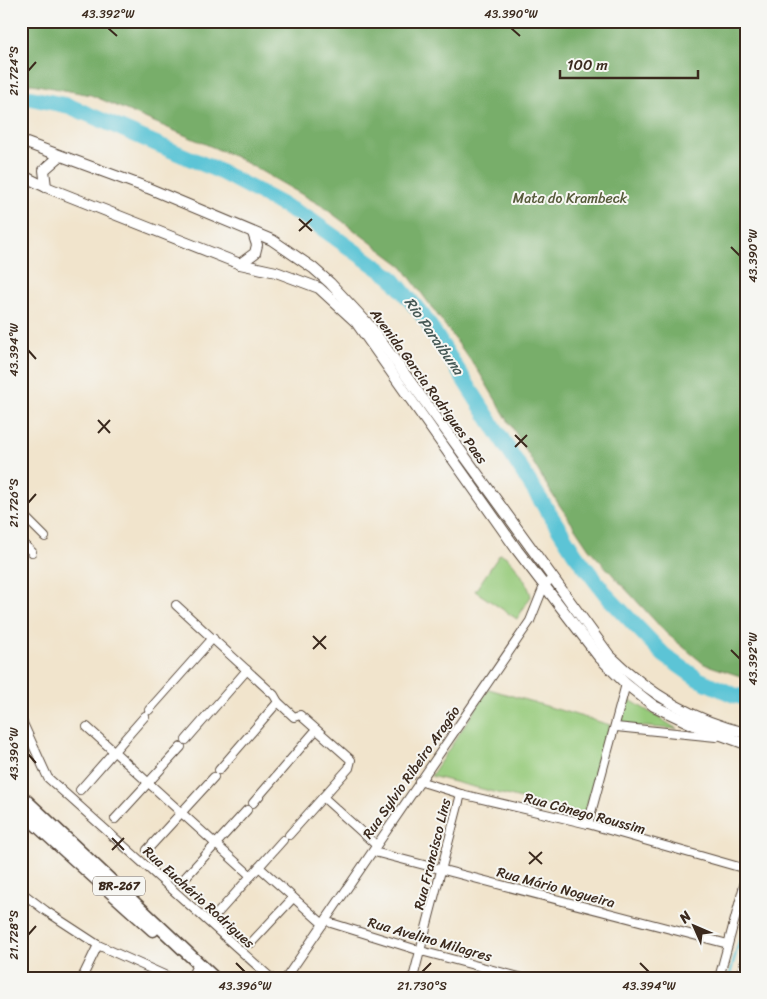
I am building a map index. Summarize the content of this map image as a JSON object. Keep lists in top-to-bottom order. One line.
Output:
{"streets":{"highway":["BR-267"],"main road":["Avenida Garcia Rodrigues Paes"],"street":["Rua Sylvio Ribeiro Aragão","Rua Cônego Roussim","Rua Francisco Lins","Rua Mário Nogueira","Rua Euchério Rodrigues","Rua Avelino Milagres"]},"crossings":[["Avenida Garcia Rodrigues Paes","Rua Sylvio Ribeiro Aragão"],["Rua Sylvio Ribeiro Aragão","Rua Cônego Roussim"],["Rua Sylvio Ribeiro Aragão","Rua Avelino Milagres"],["Rua Cônego Roussim","Rua Francisco Lins"],["Rua Francisco Lins","Rua Mário Nogueira"],["Rua Francisco Lins","Rua Avelino Milagres"]],"water":["Rio Paraibuna"],"parks":["Mata do Krambeck"],"scale_bar":"100 m","north":"top left","coordinates":["43.392°W","43.390°W","21.724°S","43.394°W","21.726°S","43.396°W","21.728°S","21.730°S"]}
